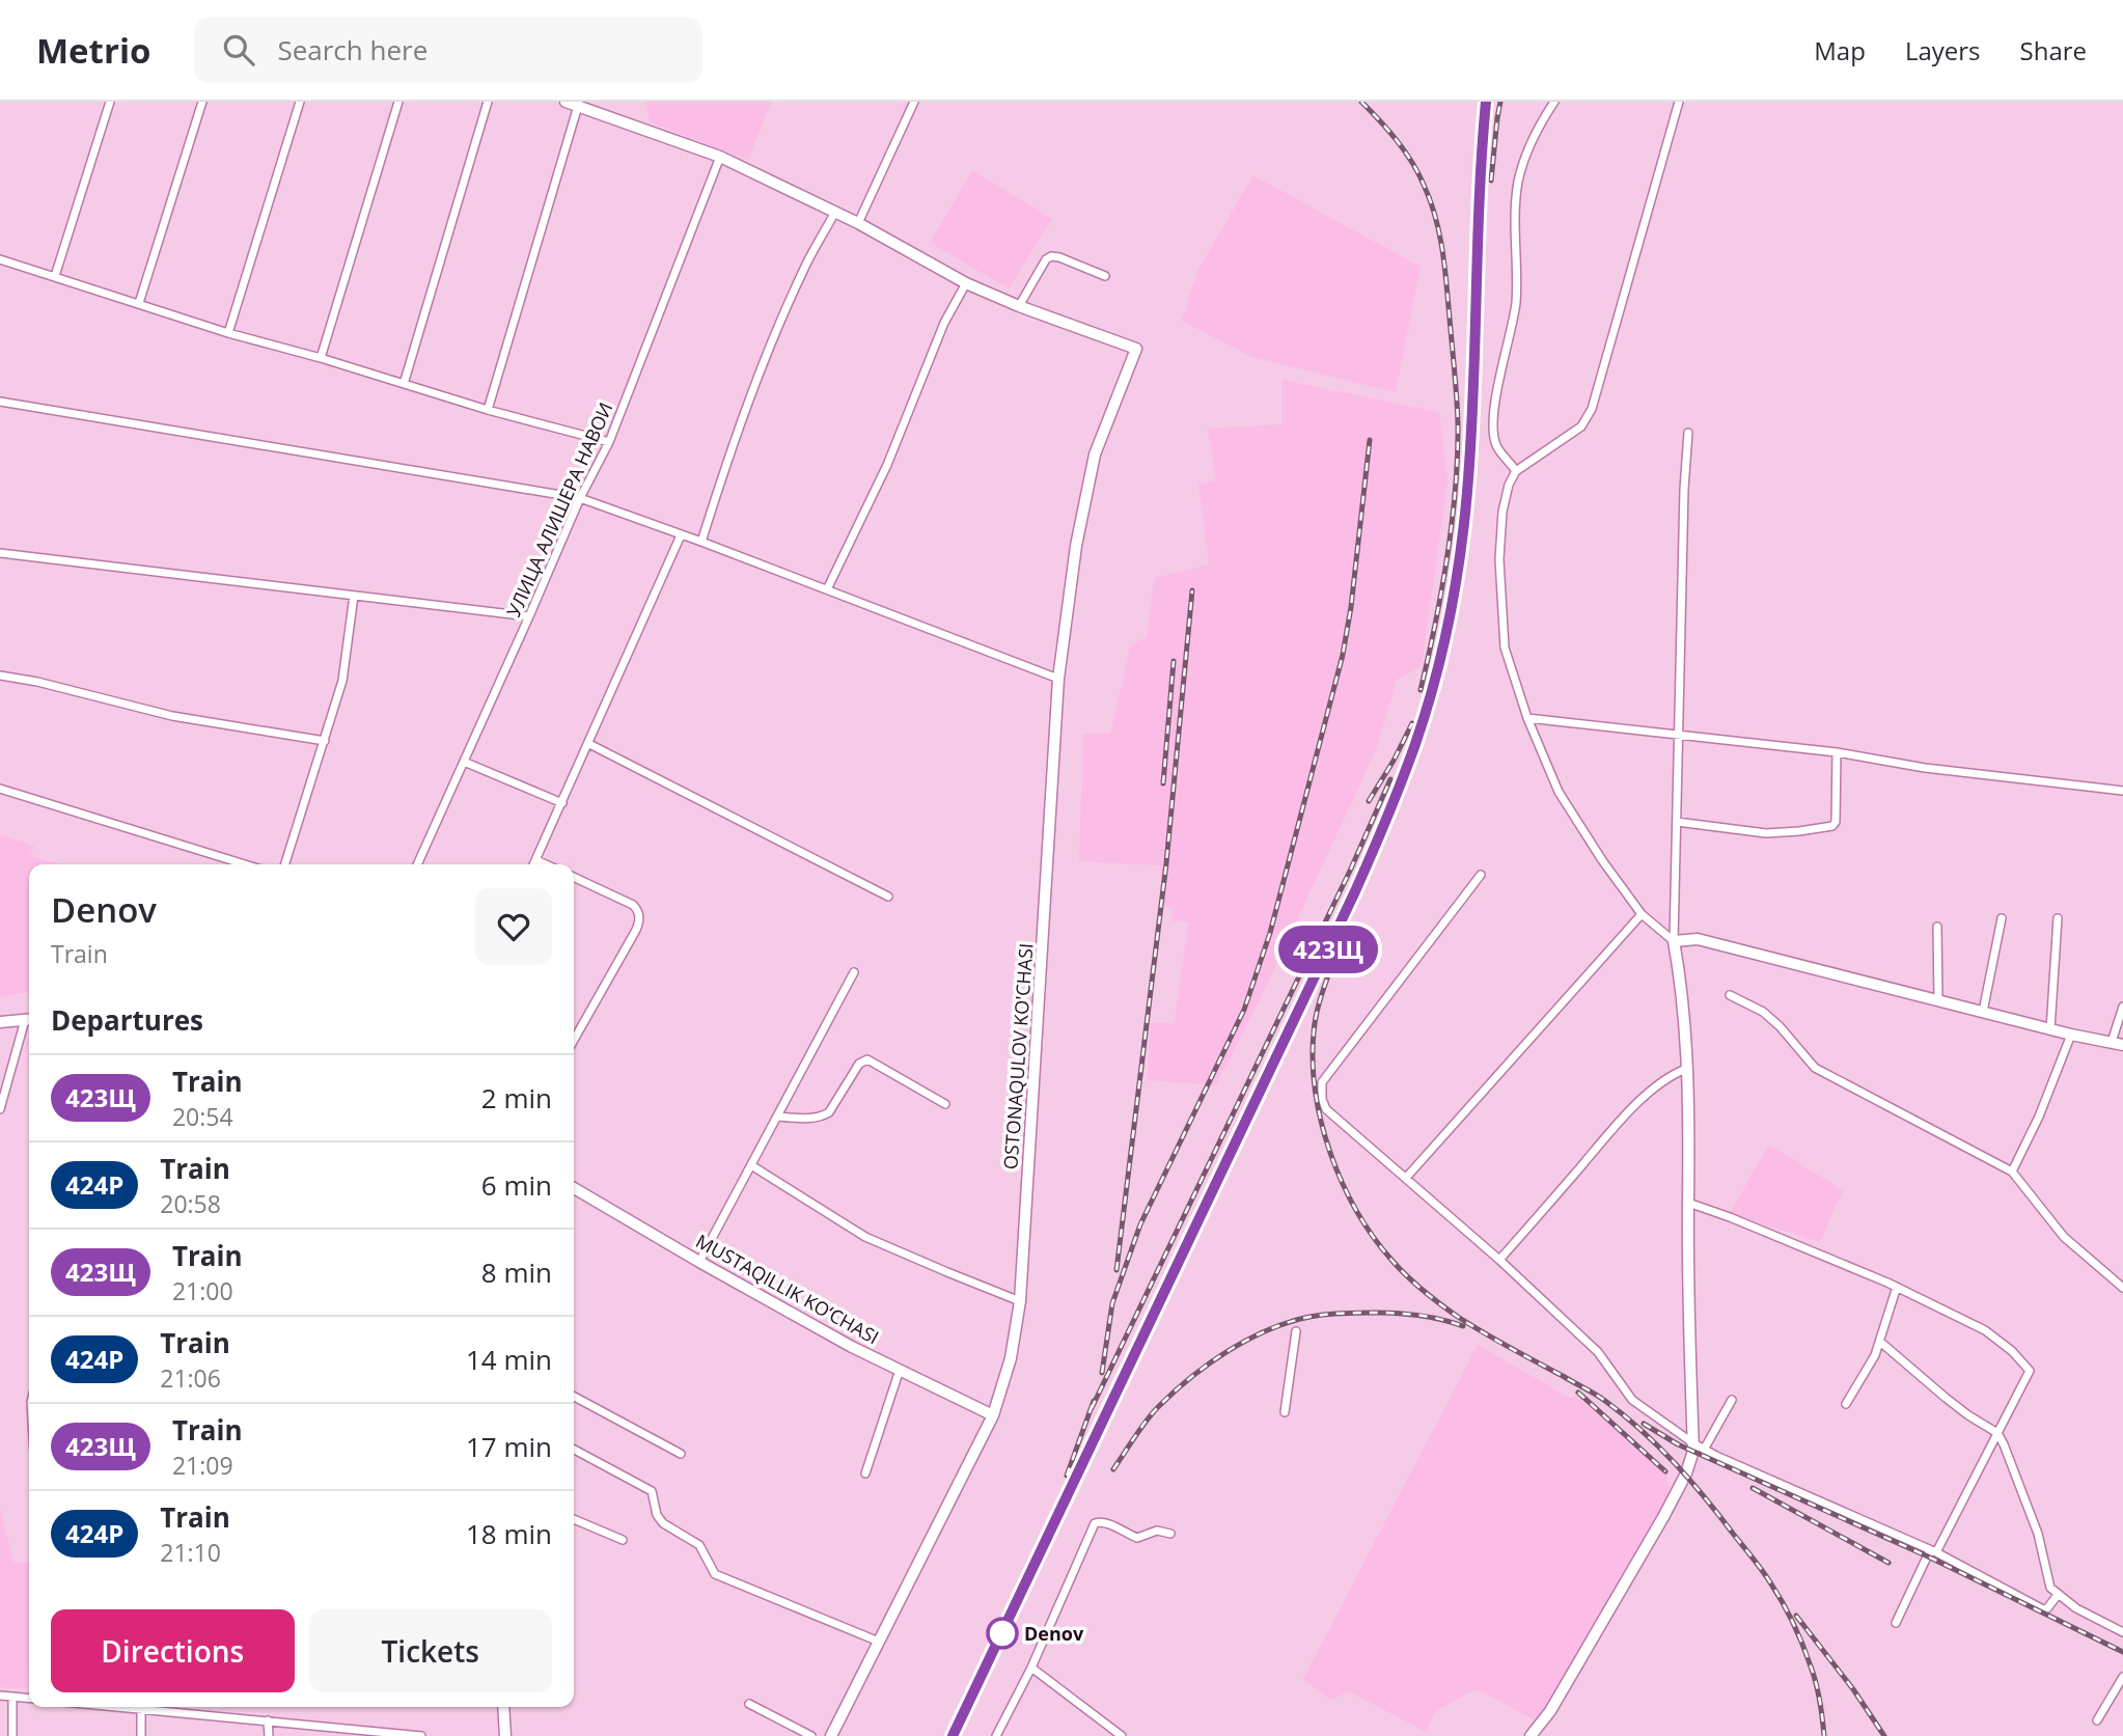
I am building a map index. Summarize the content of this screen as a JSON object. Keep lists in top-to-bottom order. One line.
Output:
{"streets":{"street":["УЛИЦА АЛИШЕРА НАВОИ","OSTONAQULOV KO'CHASI","MUSTAQILLIK KO‘CHASI"]},"crossings":[["OSTONAQULOV KO'CHASI","MUSTAQILLIK KO‘CHASI"]],"places":["Denov"],"page":{"header":"Metrio","search":"Search here","nav":["Map","Layers","Share"],"on_map":"423Щ","heading":[["Denov","Train"],"Departures"],"list":[{"mark":"423Щ","name":"Train","note":"20:54","value":"2 min"},{"mark":"424Р","name":"Train","note":"20:58","value":"6 min"},{"mark":"423Щ","name":"Train","note":"21:00","value":"8 min"},{"mark":"424Р","name":"Train","note":"21:06","value":"14 min"},{"mark":"423Щ","name":"Train","note":"21:09","value":"17 min"},{"mark":"424Р","name":"Train","note":"21:10","value":"18 min"}],"buttons":["Directions","Tickets"]}}
